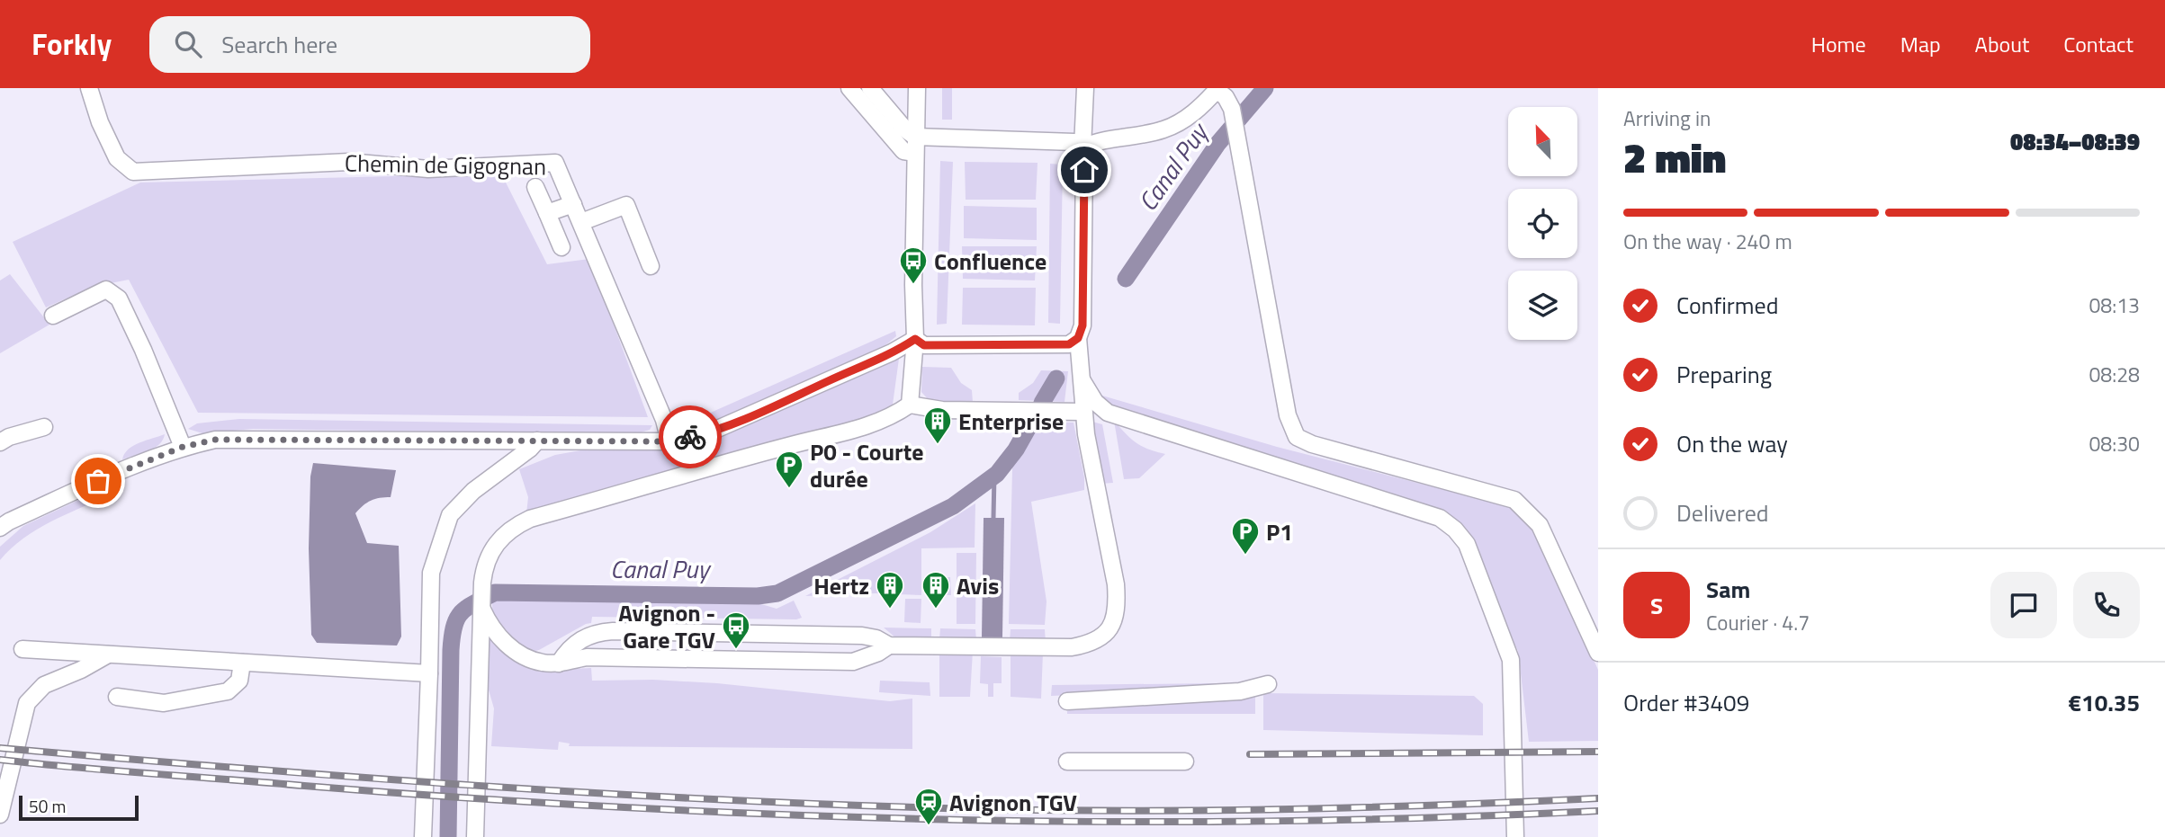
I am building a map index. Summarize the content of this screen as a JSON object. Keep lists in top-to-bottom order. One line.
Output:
{"streets":{"street":["Chemin de Gigognan"]},"water":["Canal Puy"],"places":{"bus stop":["Confluence","Avignon - Gare TGV"],"building":["Enterprise","Hertz","Avis"],"parking":["P0 - Courte durée","P1"],"station":["Avignon TGV"]},"scale_bar":"50 m","north":"top left","page":{"header":"Forkly","search":"Search here","nav":["Home","Map","About","Contact"],"heading":["2 min","Arriving in","08:34–08:39"],"panel":["Sam","Courier · 4.7","Order #3409","€10.35"],"bar":"On the way · 240 m","list":[["Confirmed","08:13"],["Preparing","08:28"],["On the way","08:30"],"Delivered"],"round":"S","scale":"50 m"}}
